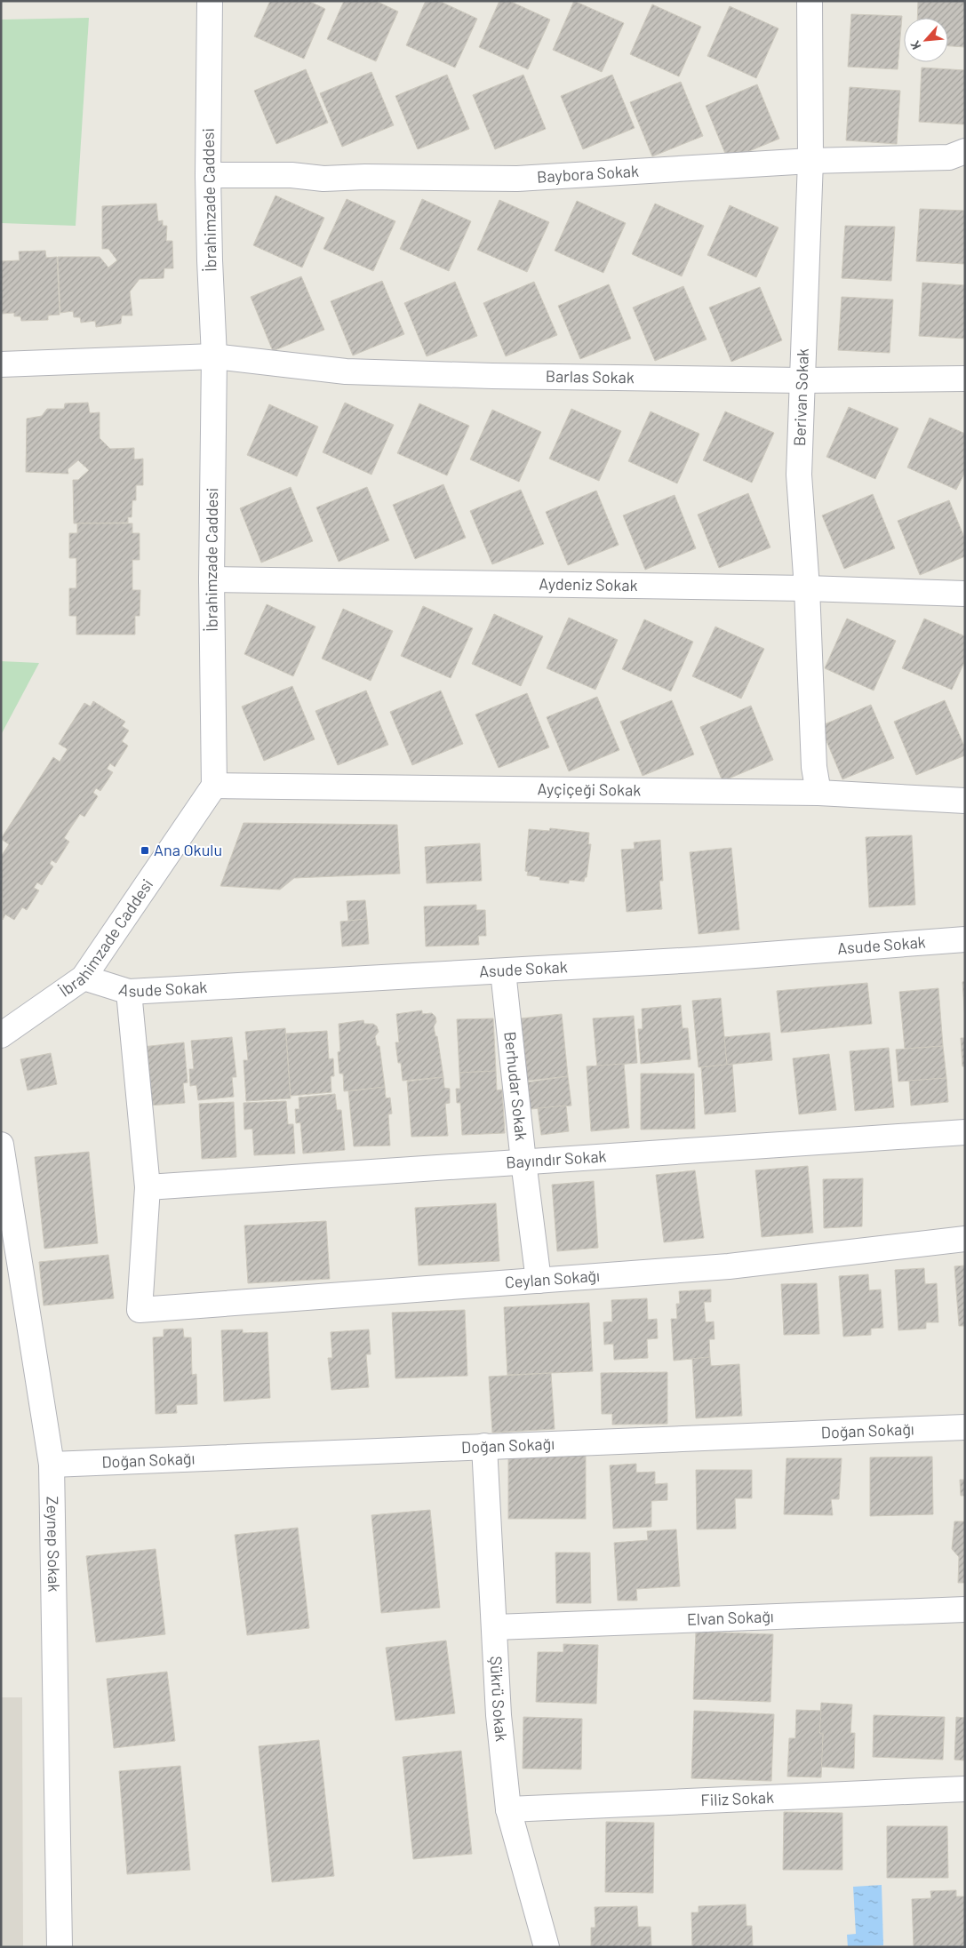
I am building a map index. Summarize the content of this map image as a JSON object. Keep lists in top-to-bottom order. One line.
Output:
{"streets":{"street":["Baybora Sokak","İbrahimzade Caddesi","Barlas Sokak","Berivan Sokak","Aydeniz Sokak","Ayçiçeği Sokak","Asude Sokak","Berhudar Sokak","Bayındır Sokak","Ceylan Sokağı","Doğan Sokağı","Zeynep Sokak","Elvan Sokağı","Şükrü Sokak","Filiz Sokak"]},"crossings":[["Baybora Sokak","İbrahimzade Caddesi"],["Baybora Sokak","Berivan Sokak"],["İbrahimzade Caddesi","Barlas Sokak"],["İbrahimzade Caddesi","Aydeniz Sokak"],["İbrahimzade Caddesi","Ayçiçeği Sokak"],["İbrahimzade Caddesi","Asude Sokak"],["Barlas Sokak","Berivan Sokak"],["Berivan Sokak","Aydeniz Sokak"],["Berivan Sokak","Ayçiçeği Sokak"],["Asude Sokak","Berhudar Sokak"],["Berhudar Sokak","Bayındır Sokak"],["Berhudar Sokak","Ceylan Sokağı"],["Bayındır Sokak","Ceylan Sokağı"],["Doğan Sokağı","Zeynep Sokak"],["Doğan Sokağı","Şükrü Sokak"],["Elvan Sokağı","Şükrü Sokak"],["Şükrü Sokak","Filiz Sokak"]],"places":{"transit":["Ana Okulu"]},"north":"bottom left"}
